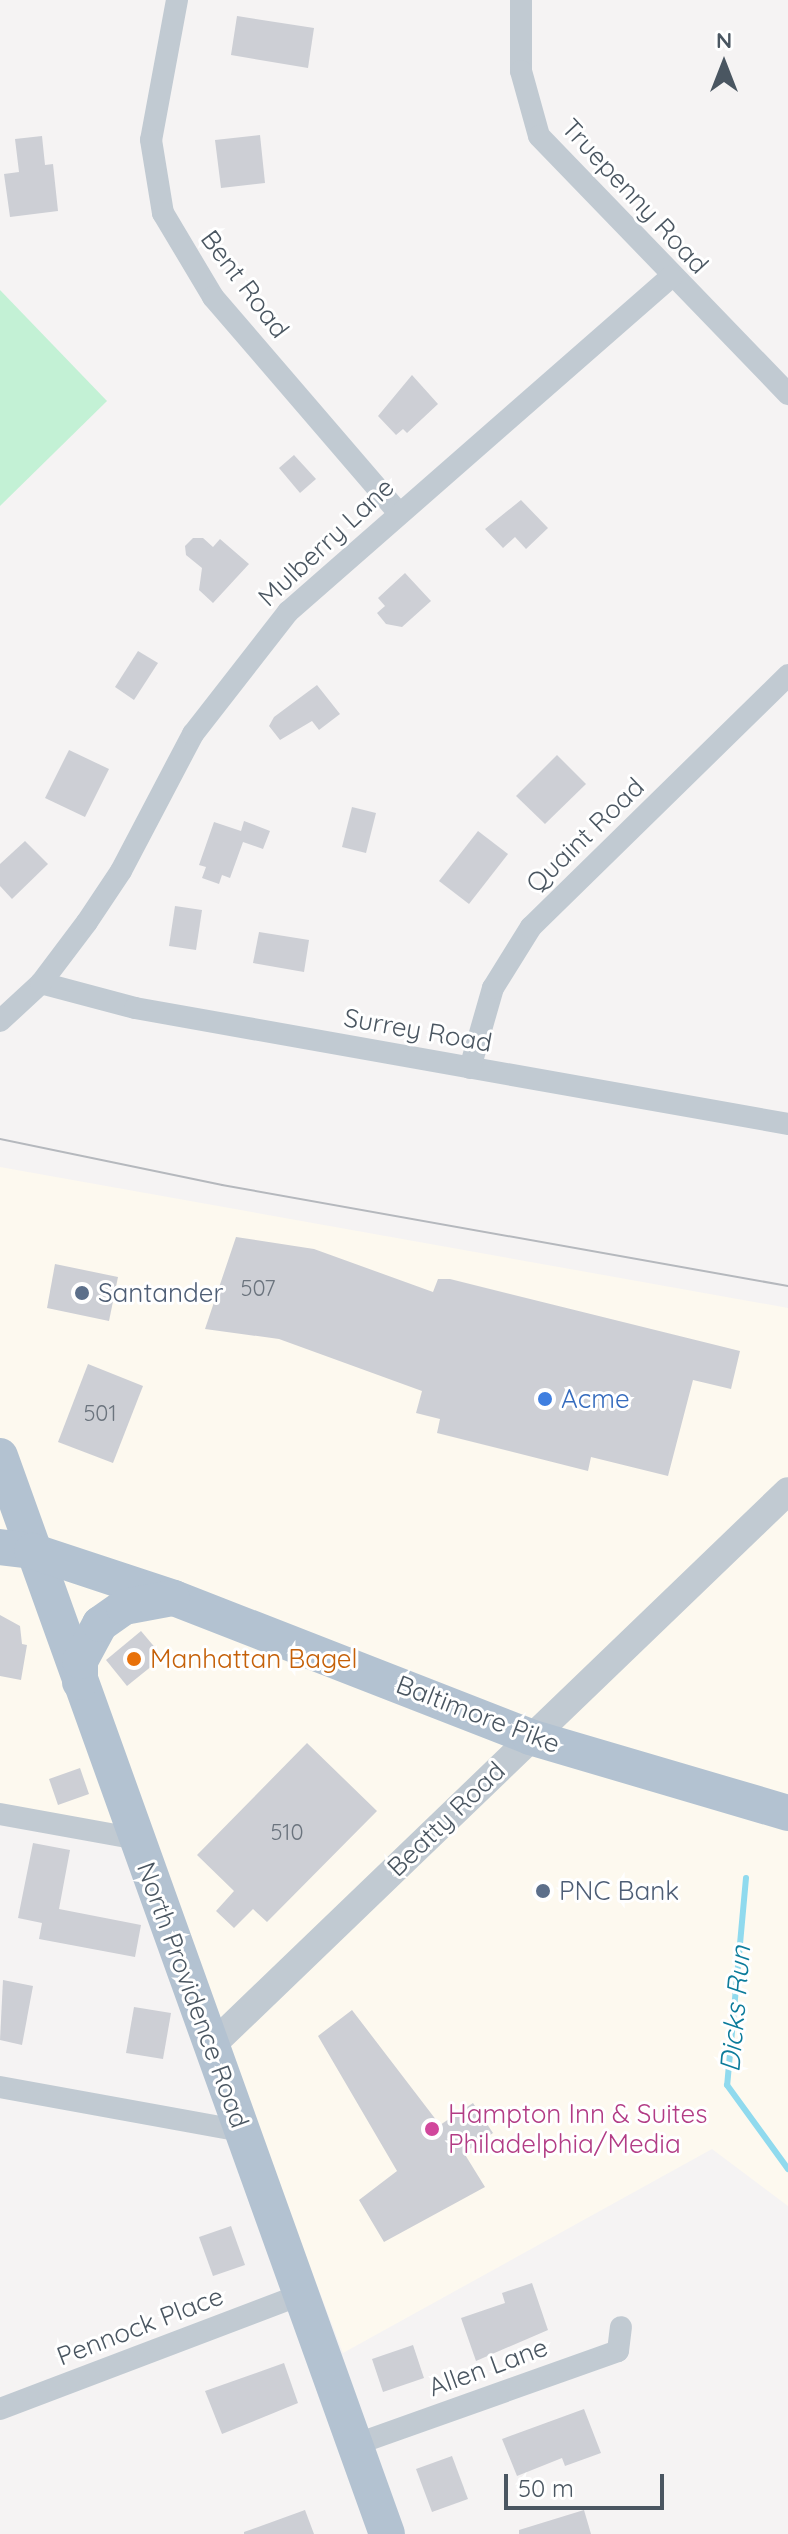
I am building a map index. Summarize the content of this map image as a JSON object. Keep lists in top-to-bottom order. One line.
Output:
{"streets":{"main road":["Baltimore Pike","North Providence Road"],"street":["Truepenny Road","Bent Road","Mulberry Lane","Quaint Road","Surrey Road","Beatty Road","Pennock Place","Allen Lane"]},"crossings":[["Truepenny Road","Mulberry Lane"],["Bent Road","Mulberry Lane"],["Mulberry Lane","Surrey Road"],["Quaint Road","Surrey Road"],["Baltimore Pike","Beatty Road"],["Baltimore Pike","North Providence Road"],["Beatty Road","North Providence Road"],["North Providence Road","Pennock Place"],["North Providence Road","Allen Lane"]],"water":["Dicks Run"],"places":["Santander","Acme","Manhattan Bagel","PNC Bank","Hampton Inn & Suites Philadelphia/Media"],"house_numbers":["507","501","510"],"scale_bar":"50 m","north":"top"}
